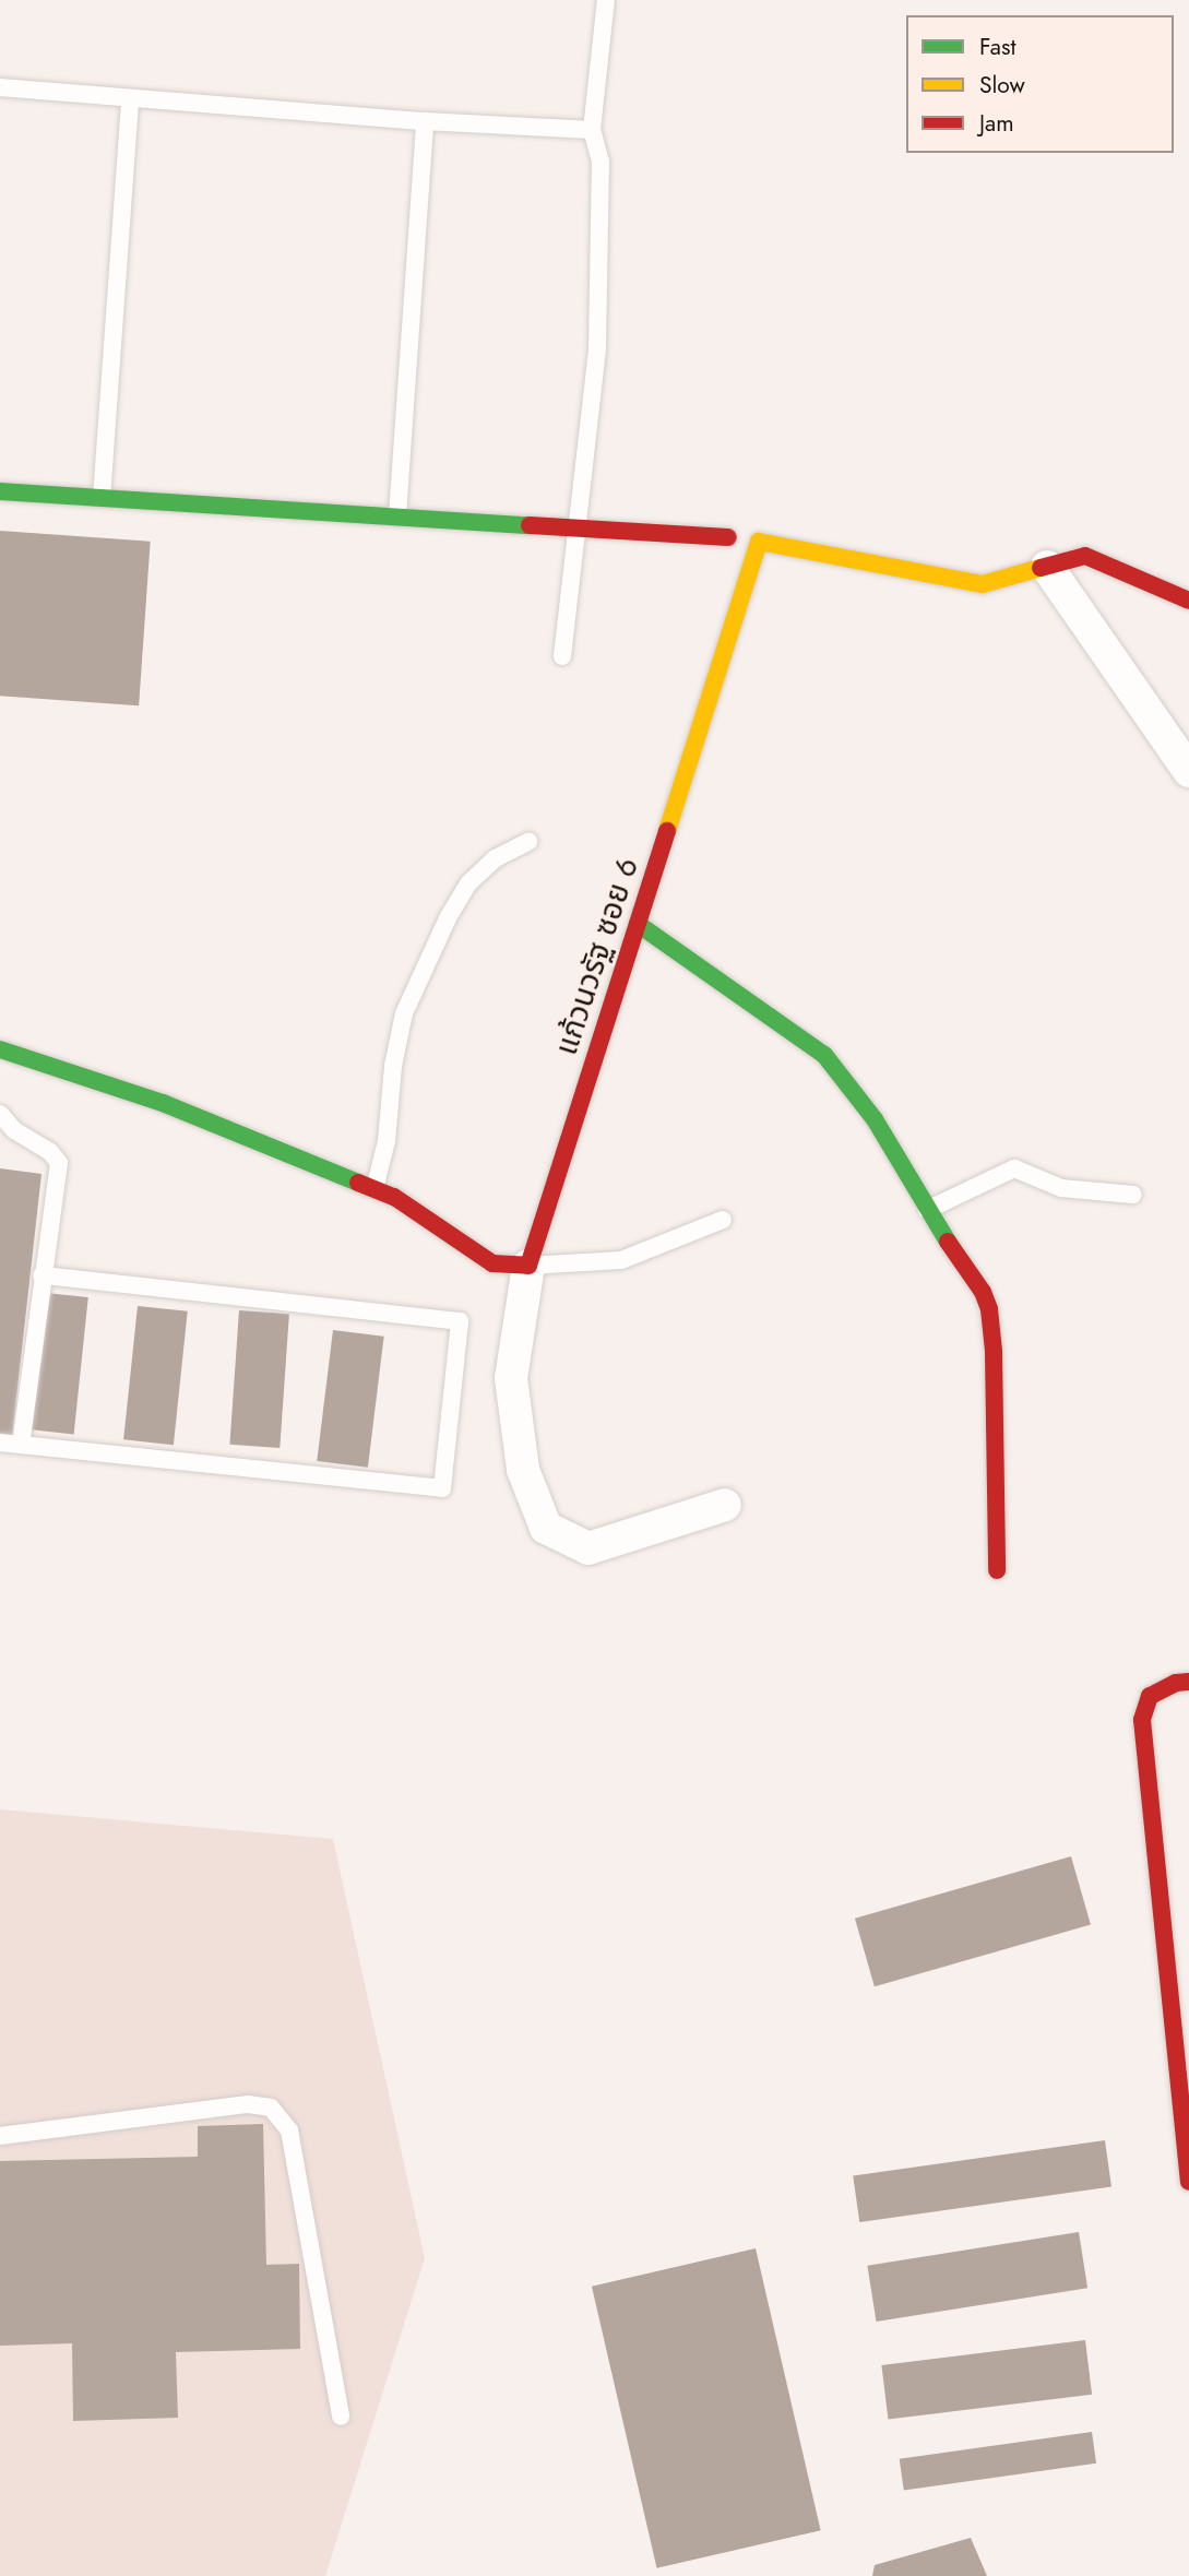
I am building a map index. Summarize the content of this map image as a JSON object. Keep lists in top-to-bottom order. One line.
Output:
{"streets":{"street":["แก้วนวรัฐ ซอย 6"]},"legend":["Fast","Slow","Jam"]}
